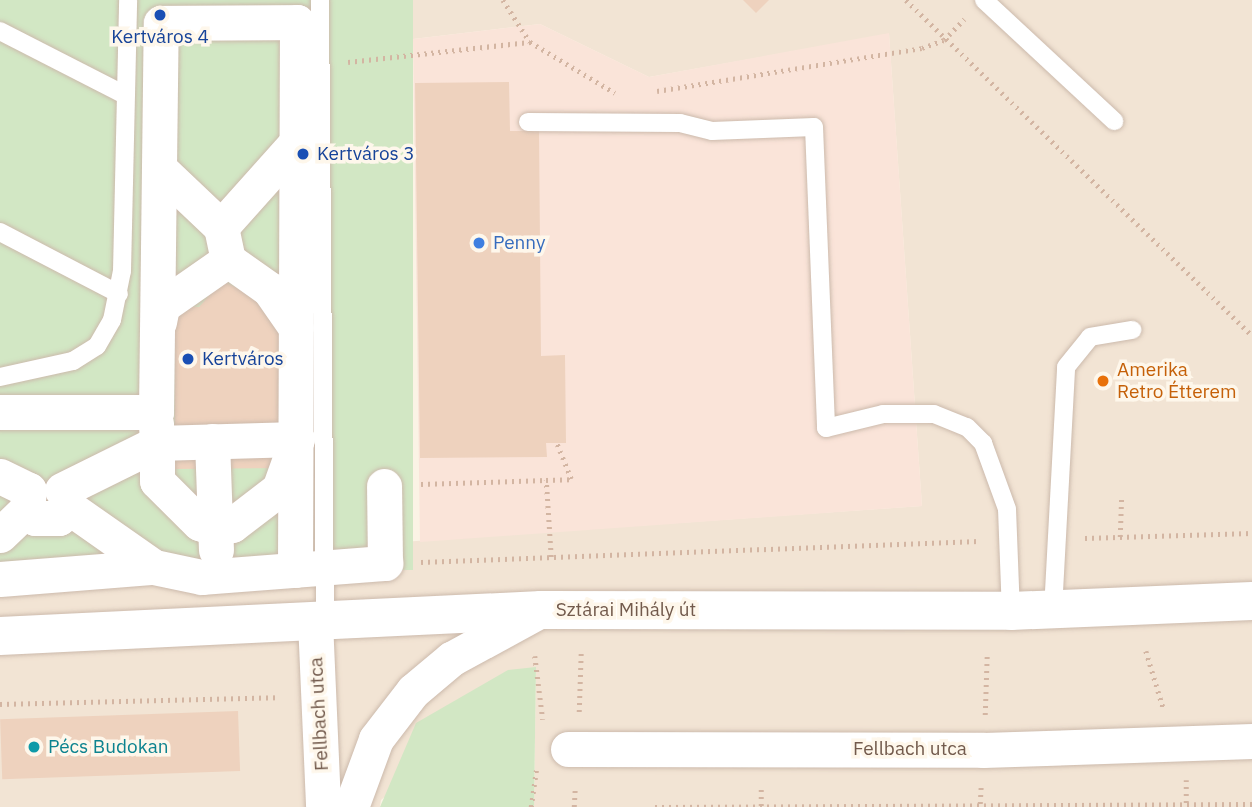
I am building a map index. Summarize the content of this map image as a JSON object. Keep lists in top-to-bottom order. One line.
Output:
{"streets":{"street":["Sztárai Mihály út","Fellbach utca"]},"crossings":[["Sztárai Mihály út","Fellbach utca"]],"places":["Kertváros 4","Kertváros 3","Penny","Kertváros","Amerika Retro Étterem","Pécs Budokan"]}
